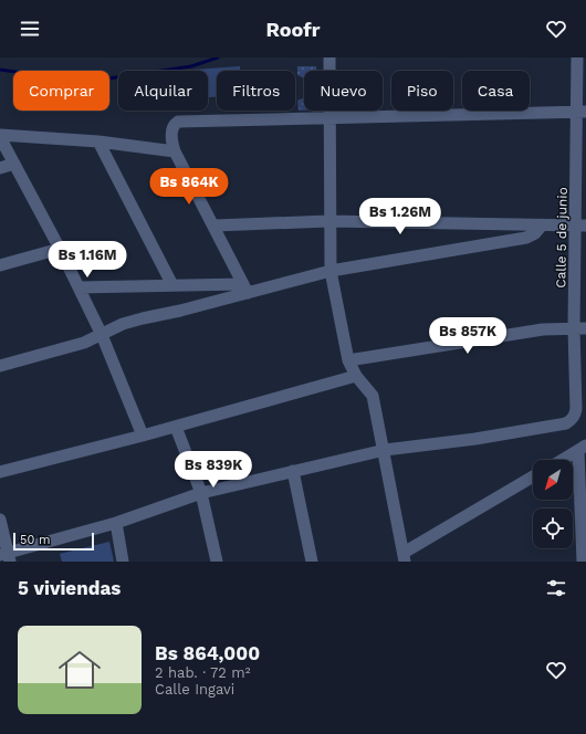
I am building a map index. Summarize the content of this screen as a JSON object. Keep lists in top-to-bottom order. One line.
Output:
{"streets":{"street":["Calle 5 de junio"]},"scale_bar":"50 m","north":"bottom left","page":{"header":"Roofr","chip":["Comprar","Alquilar","Filtros","Nuevo","Piso","Casa"],"price":["Bs 864K","Bs 1.26M","Bs 1.16M","Bs 857K","Bs 839K"],"scale":"50 m","heading":"5 viviendas","list":[{"name":"Bs 864,000","note":"2 hab. · 72 m² · Calle Ingavi"}]}}
